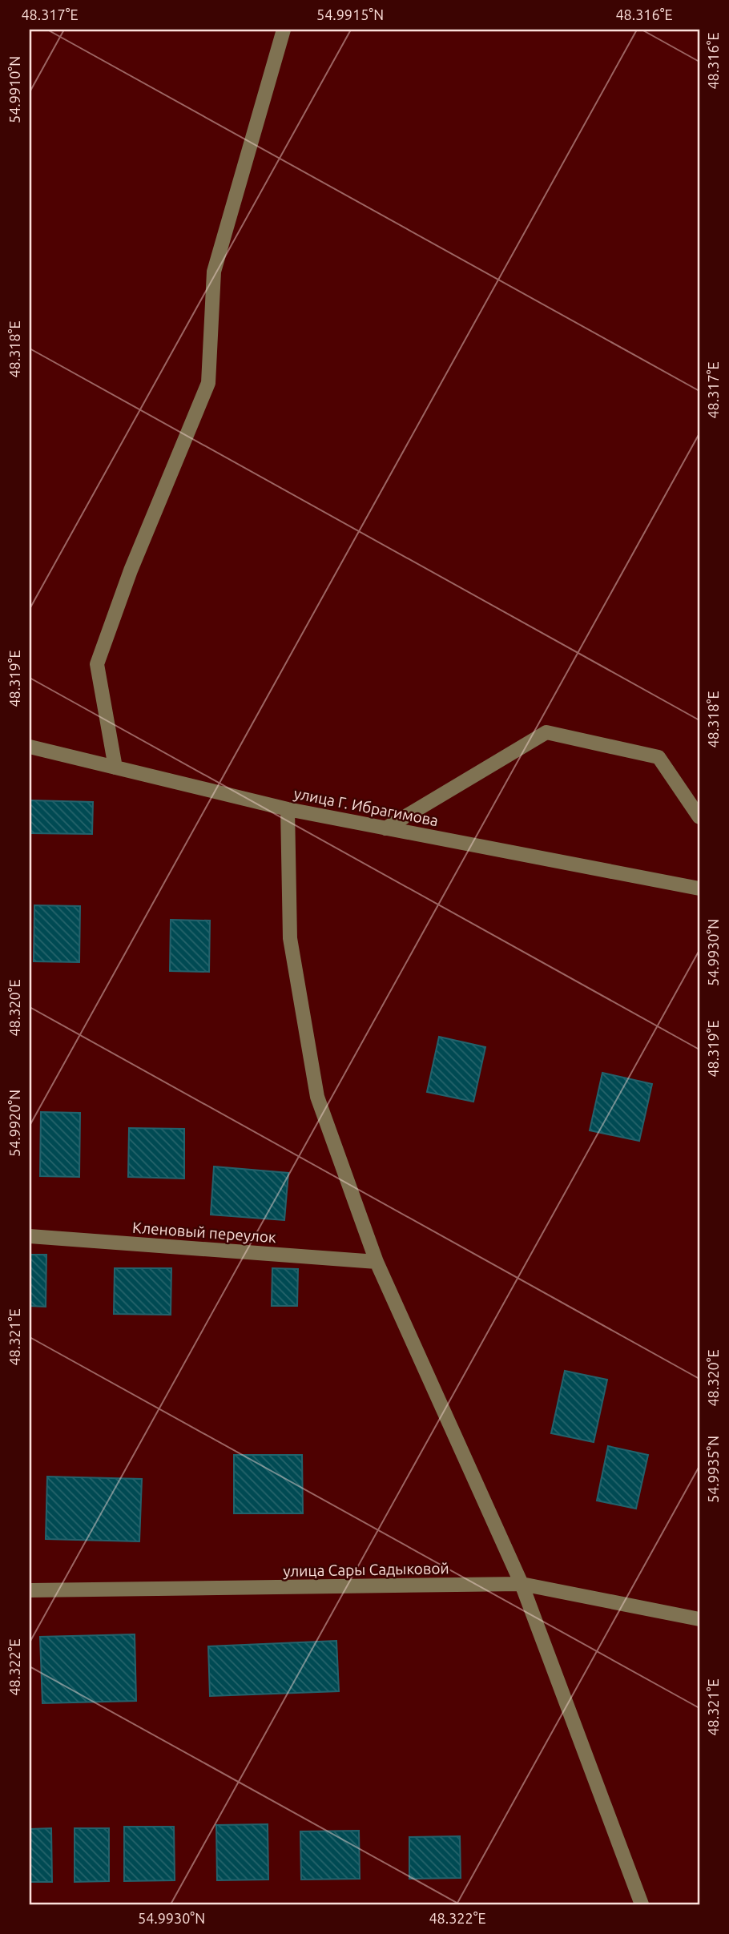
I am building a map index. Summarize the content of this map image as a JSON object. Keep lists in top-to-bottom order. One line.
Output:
{"streets":{"street":["улица Г. Ибрагимова","Кленовый переулок","улица Сары Садыковой"]},"coordinates":["48.317°E","54.9915°N","48.316°E","54.9910°N","48.318°E","48.319°E","54.9930°N","48.320°E","54.9920°N","48.321°E","54.9935°N","48.322°E"]}
